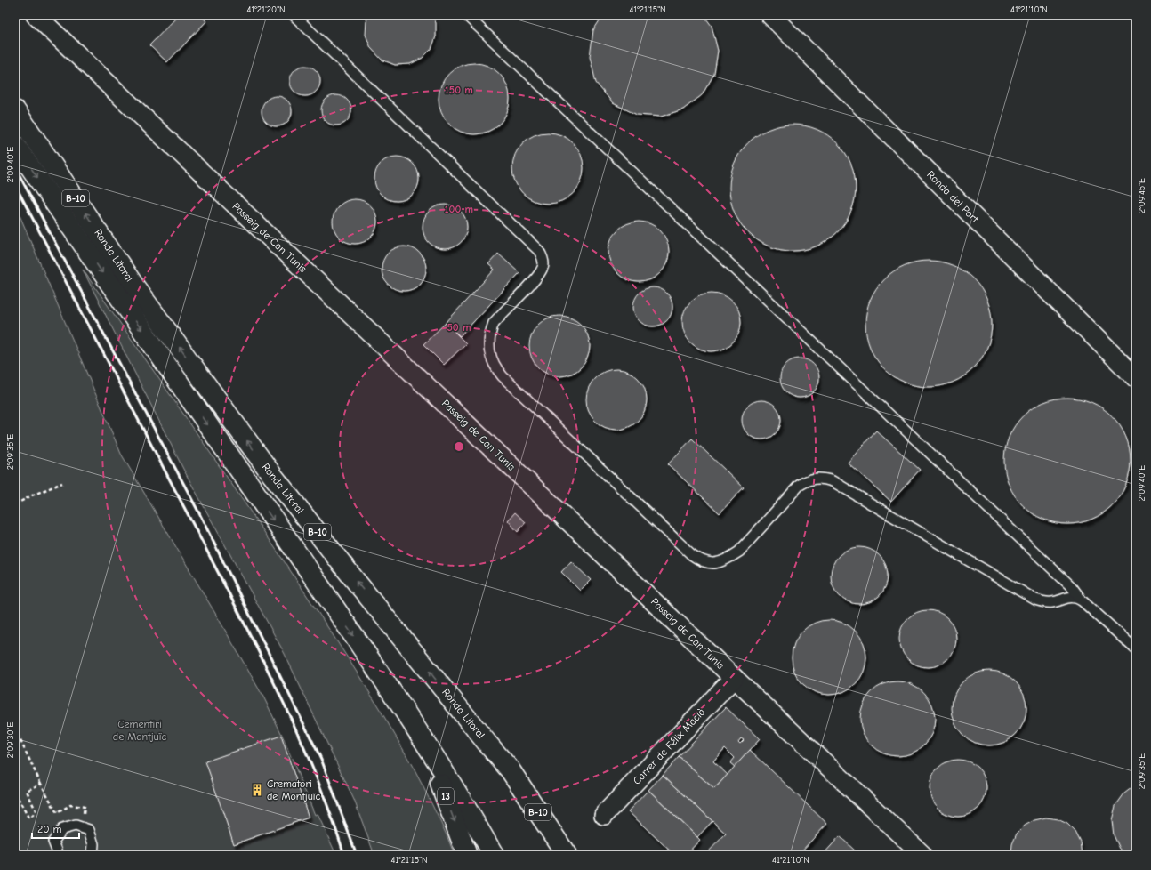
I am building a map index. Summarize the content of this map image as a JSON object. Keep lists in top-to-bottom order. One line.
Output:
{"streets":{"highway":["B-10","Ronda Litoral","13"],"street":["Ronda del Port","Passeig de Can Tunis","Carrer de Félix Macià"]},"crossings":[["Passeig de Can Tunis","Carrer de Félix Macià"],["Ronda Litoral","13"]],"parks":["Cementiri de Montjuïc"],"places":{"building":["Crematori de Montjuïc"]},"scale_bar":"20 m","coordinates":["41°21'20\"N","41°21'15\"N","41°21'10\"N","2°09'40\"E","2°09'45\"E","2°09'35\"E","2°09'30\"E"],"rings":["150 m","100 m","50 m"]}
